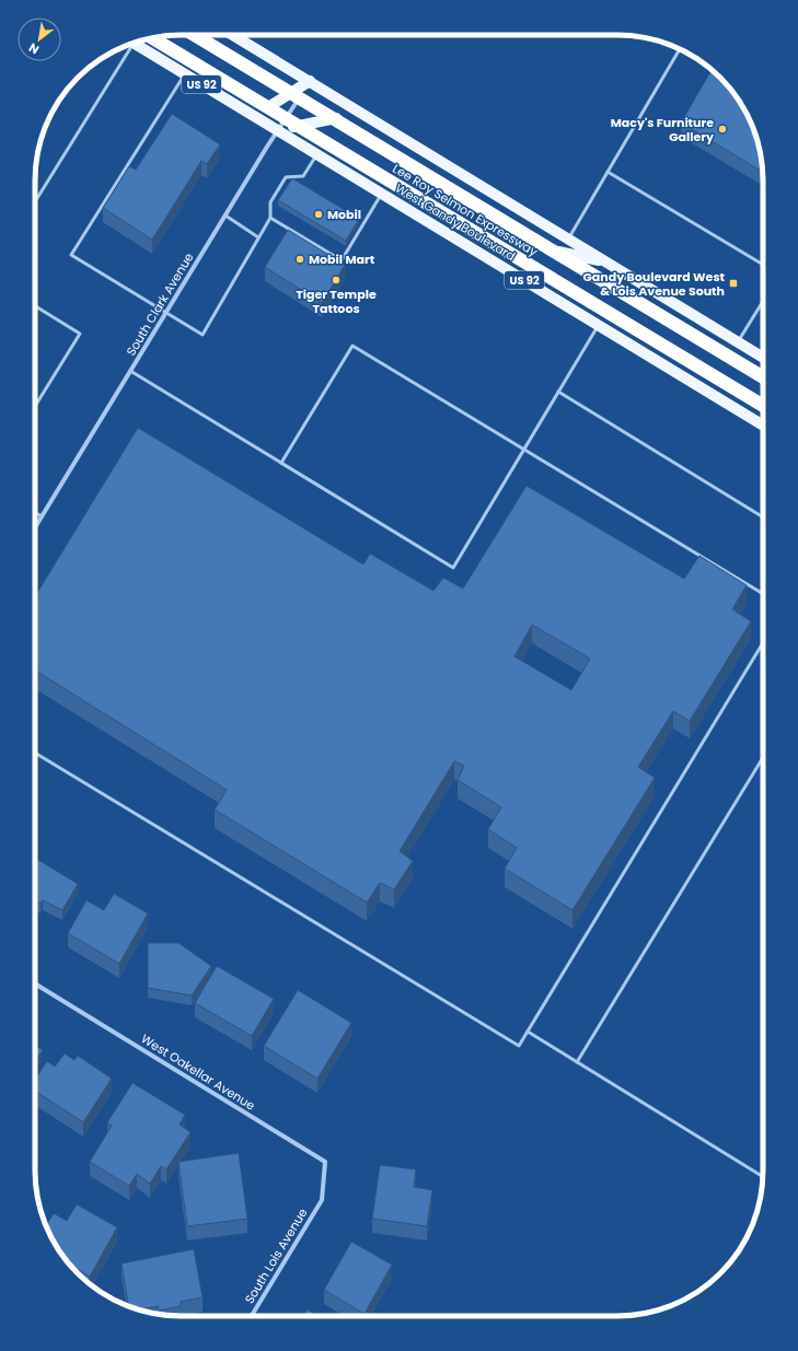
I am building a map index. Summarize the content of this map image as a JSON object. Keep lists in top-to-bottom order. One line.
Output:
{"streets":{"highway":["Lee Roy Selmon Expressway"],"main road":["US 92","West Gandy Boulevard"],"street":["South Clark Avenue","West Oakellar Avenue","South Lois Avenue"]},"crossings":[["West Gandy Boulevard","South Clark Avenue"],["West Oakellar Avenue","South Lois Avenue"]],"places":{"other":["Macy's Furniture Gallery","Mobil","Mobil Mart","Tiger Temple Tattoos"],"transit":["Gandy Boulevard West & Lois Avenue South"]},"north":"bottom left"}
